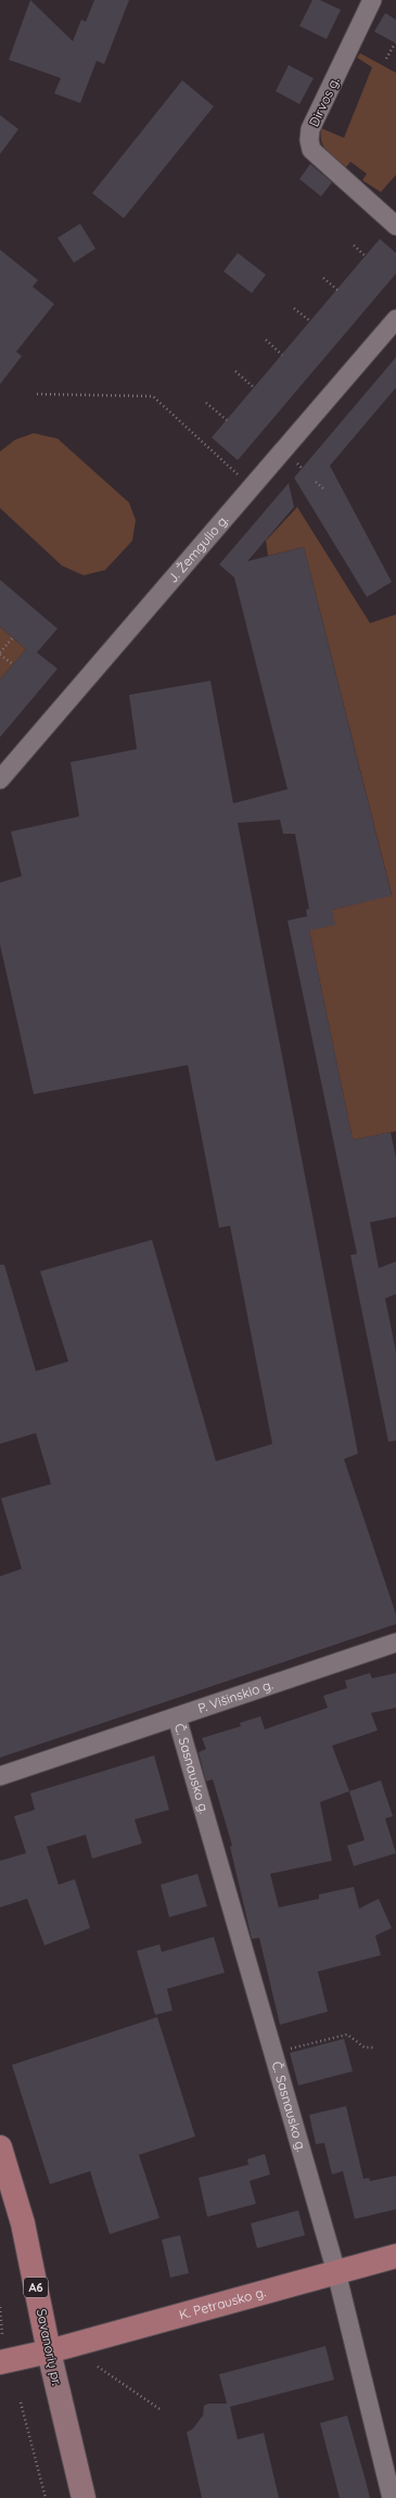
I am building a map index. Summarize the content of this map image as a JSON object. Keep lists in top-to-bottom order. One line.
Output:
{"streets":{"main road":["A6","K. Petrausko g.","Savanorių pr."],"street":["Dirvos g.","J. Žemgulio g.","P. Višinskio g.","Č. Sasnausko g."]},"crossings":[["P. Višinskio g.","Č. Sasnausko g."],["Č. Sasnausko g.","K. Petrausko g."],["K. Petrausko g.","Savanorių pr."]]}
